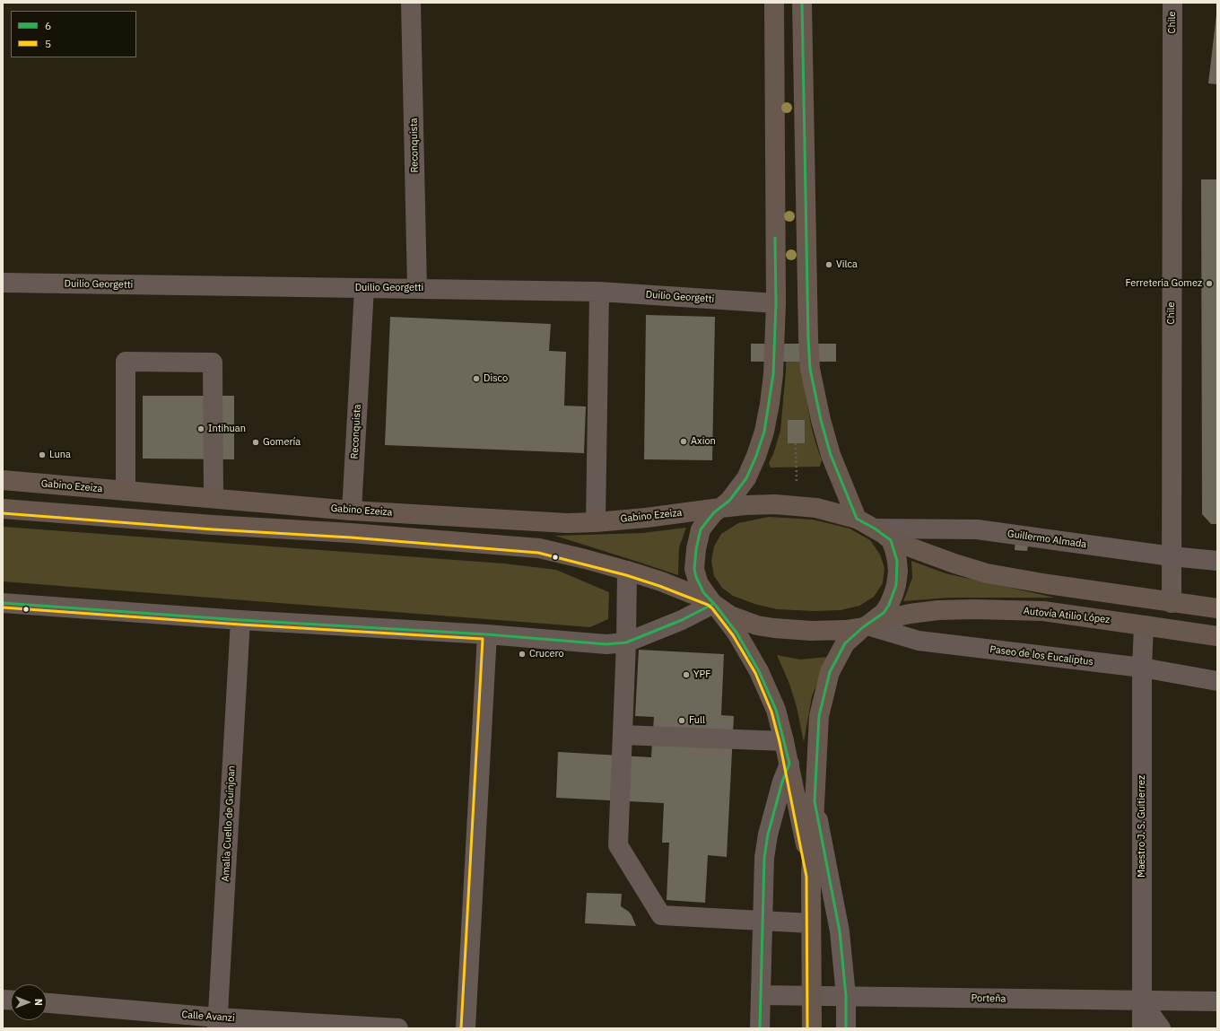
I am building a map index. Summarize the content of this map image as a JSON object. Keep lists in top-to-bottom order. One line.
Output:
{"streets":{"main road":["Gabino Ezeiza","Autovía Atilio López"],"street":["Chile","Reconquista","Duilio Georgetti","Guillermo Almada","Paseo de los Eucaliptus","Amalia Cuello de Guinjoan","Maestro J. S. Guitierrez","Porteña","Calle Avanzi"]},"crossings":[["Chile","Guillermo Almada"],["Reconquista","Duilio Georgetti"],["Reconquista","Gabino Ezeiza"],["Gabino Ezeiza","Guillermo Almada"],["Autovía Atilio López","Paseo de los Eucaliptus"],["Autovía Atilio López","Maestro J. S. Guitierrez"],["Paseo de los Eucaliptus","Maestro J. S. Guitierrez"],["Amalia Cuello de Guinjoan","Calle Avanzi"],["Maestro J. S. Guitierrez","Porteña"]],"places":["Vilca","Ferreteria Gomez","Disco","Intihuan","Axion","Gomería","Luna","Crucero","YPF","Full"],"lines":["transit line 6","transit line 5"],"legend":["6","5"],"north":"right"}
